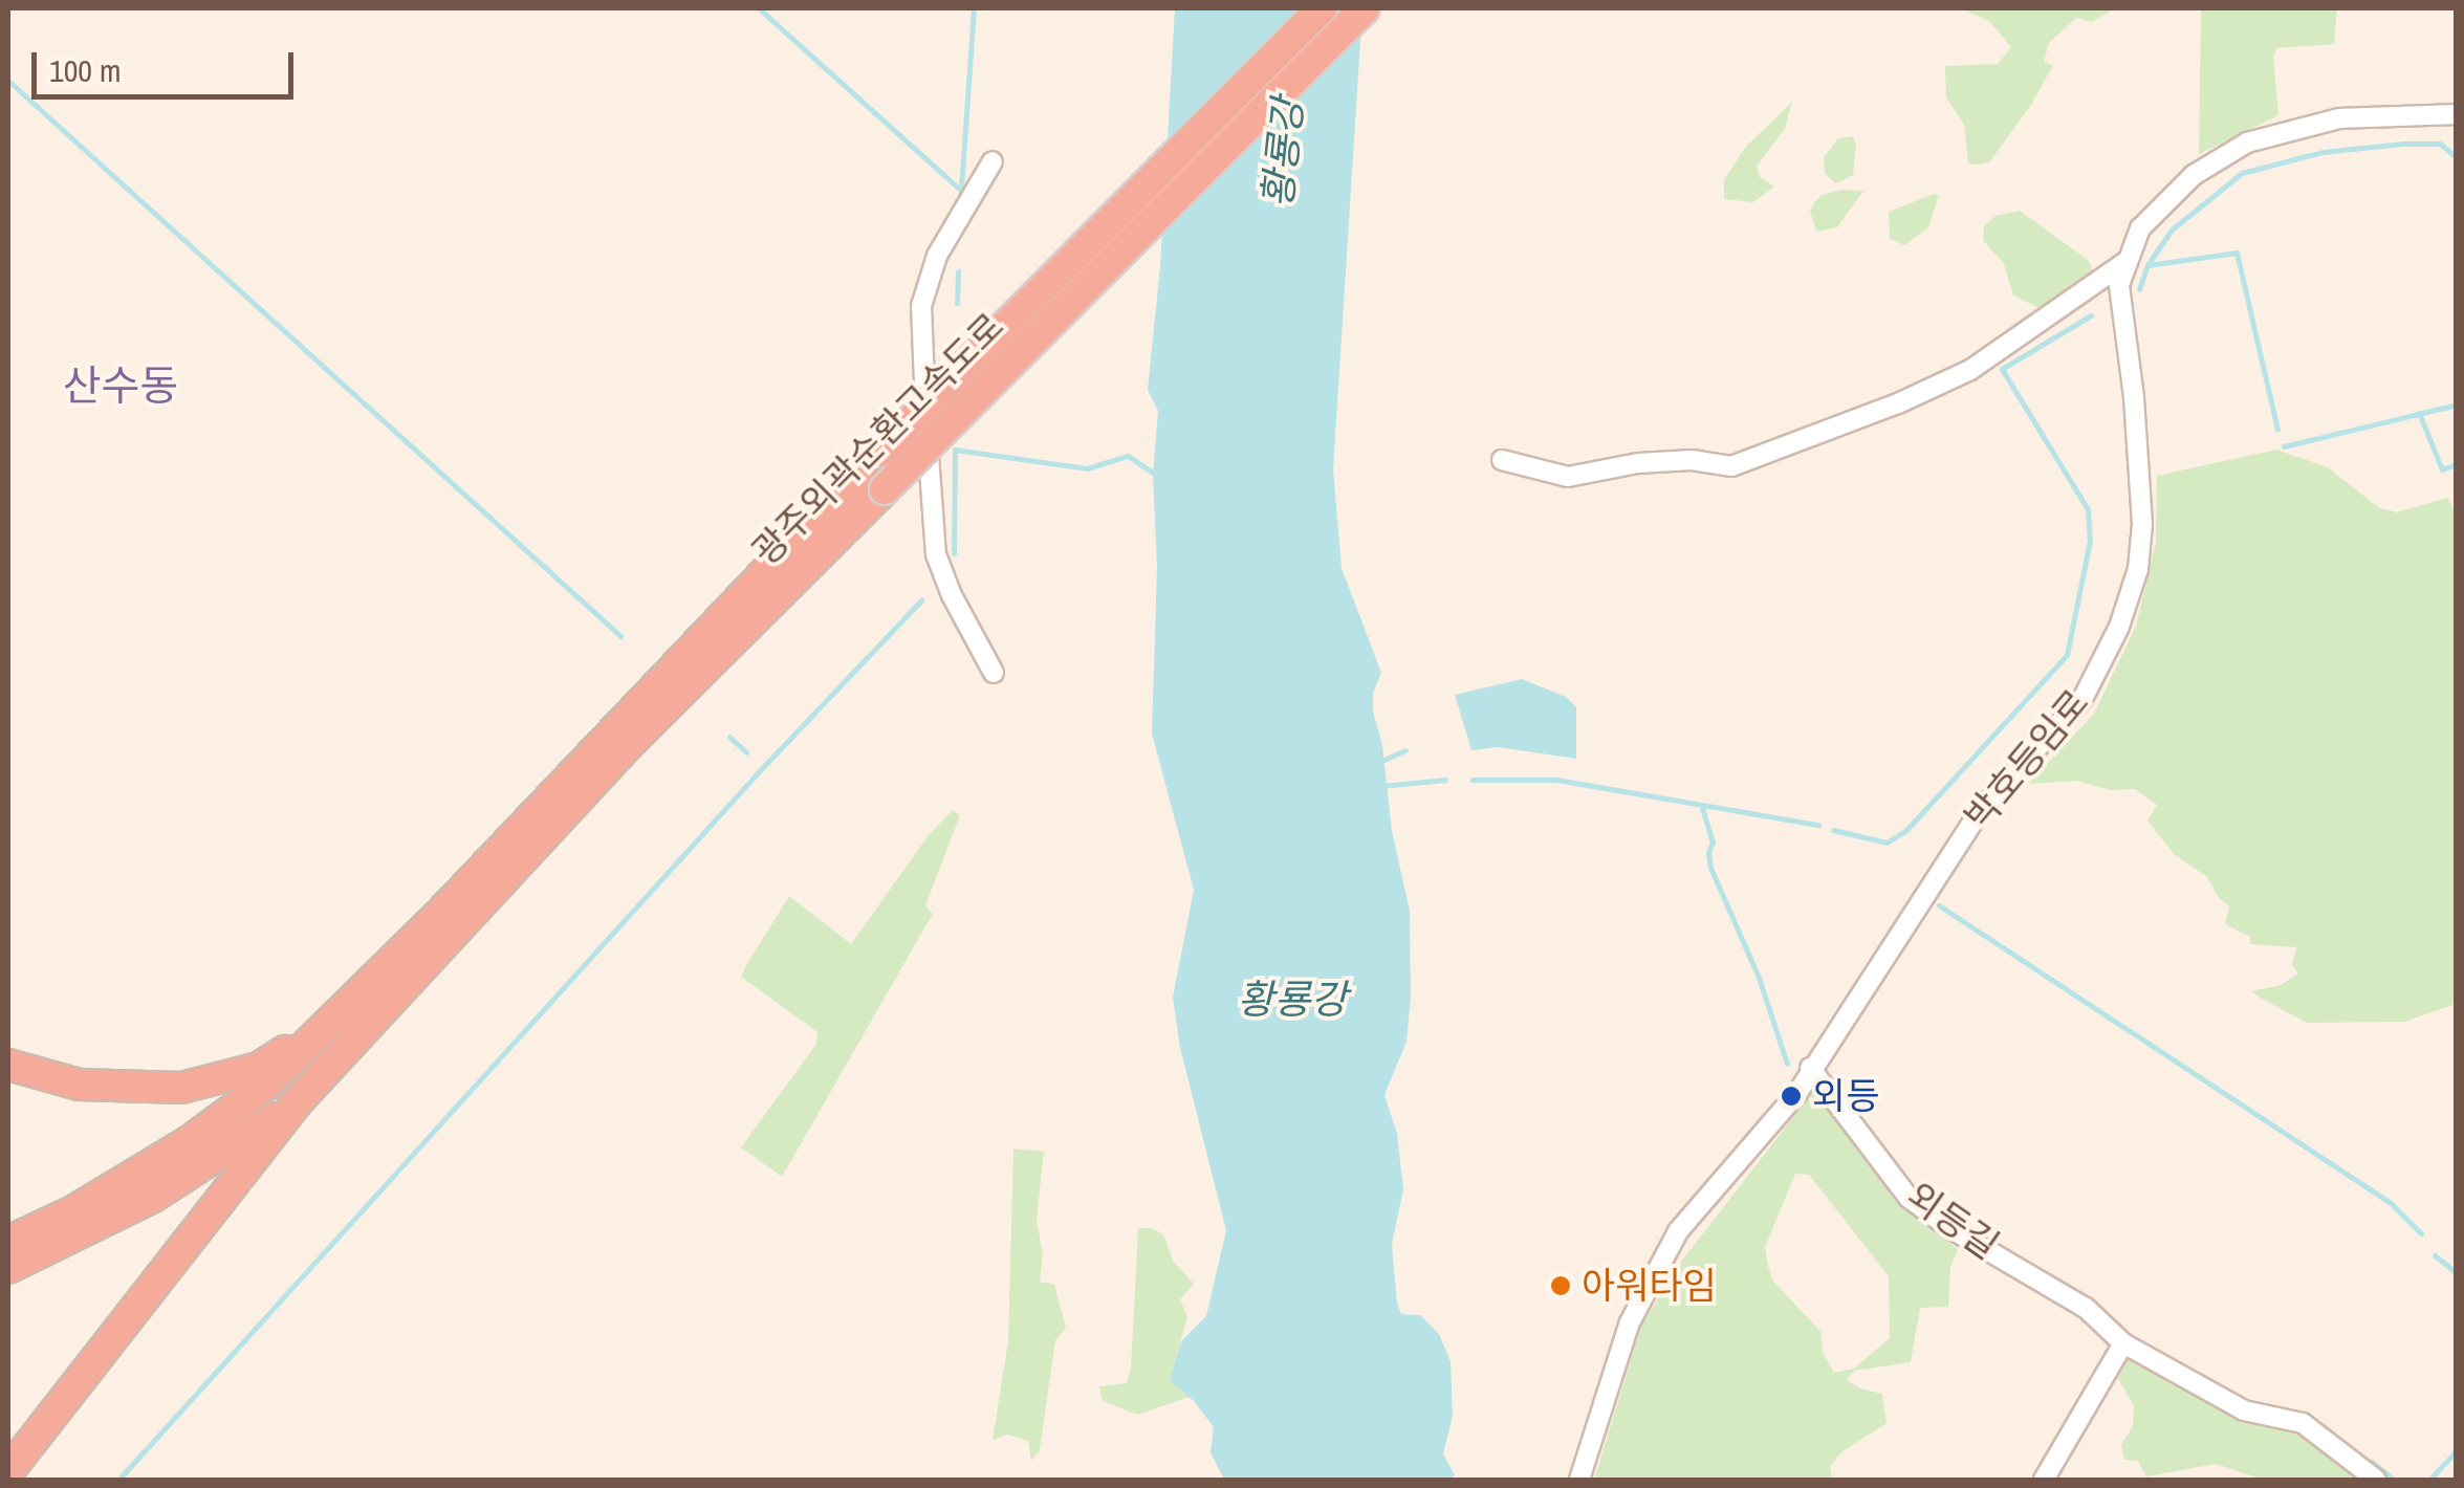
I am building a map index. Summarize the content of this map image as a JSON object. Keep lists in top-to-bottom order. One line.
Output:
{"streets":{"highway":["광주외곽순환고속도로"],"street":["박호등임로","외등길"]},"crossings":[["박호등임로","외등길"]],"districts":["산수동"],"water":["황룡강"],"places":["외등","아워타임"],"scale_bar":"100 m"}
